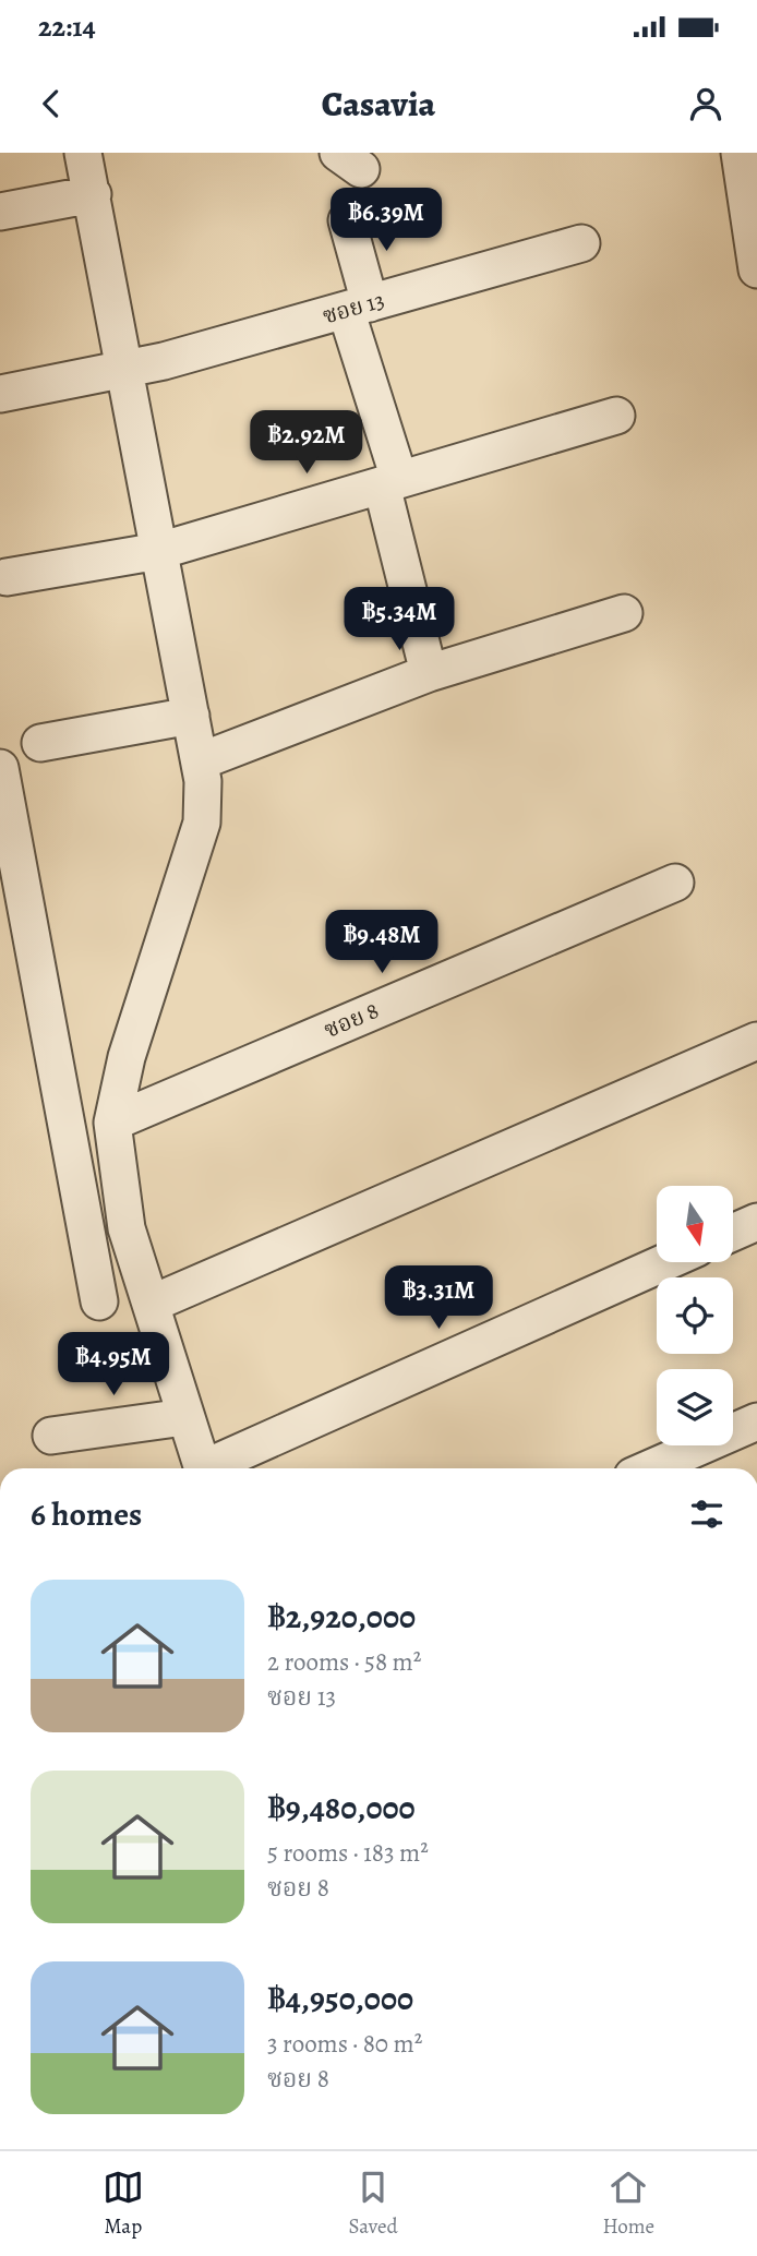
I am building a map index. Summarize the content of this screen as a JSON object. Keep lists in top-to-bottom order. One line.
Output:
{"streets":{"street":["ซอย 13","ซอย 8"]},"north":"bottom","page":{"status":"22:14","header":"Casavia","price":["฿6.39M","฿2.92M","฿5.34M","฿9.48M","฿3.31M","฿4.95M"],"heading":"6 homes","list":[{"name":"฿2,920,000","note":"2 rooms · 58 m² · ซอย 13"},{"name":"฿9,480,000","note":"5 rooms · 183 m² · ซอย 8"},{"name":"฿4,950,000","note":"3 rooms · 80 m² · ซอย 8"}],"tabs":["Map","Saved","Home"]}}
